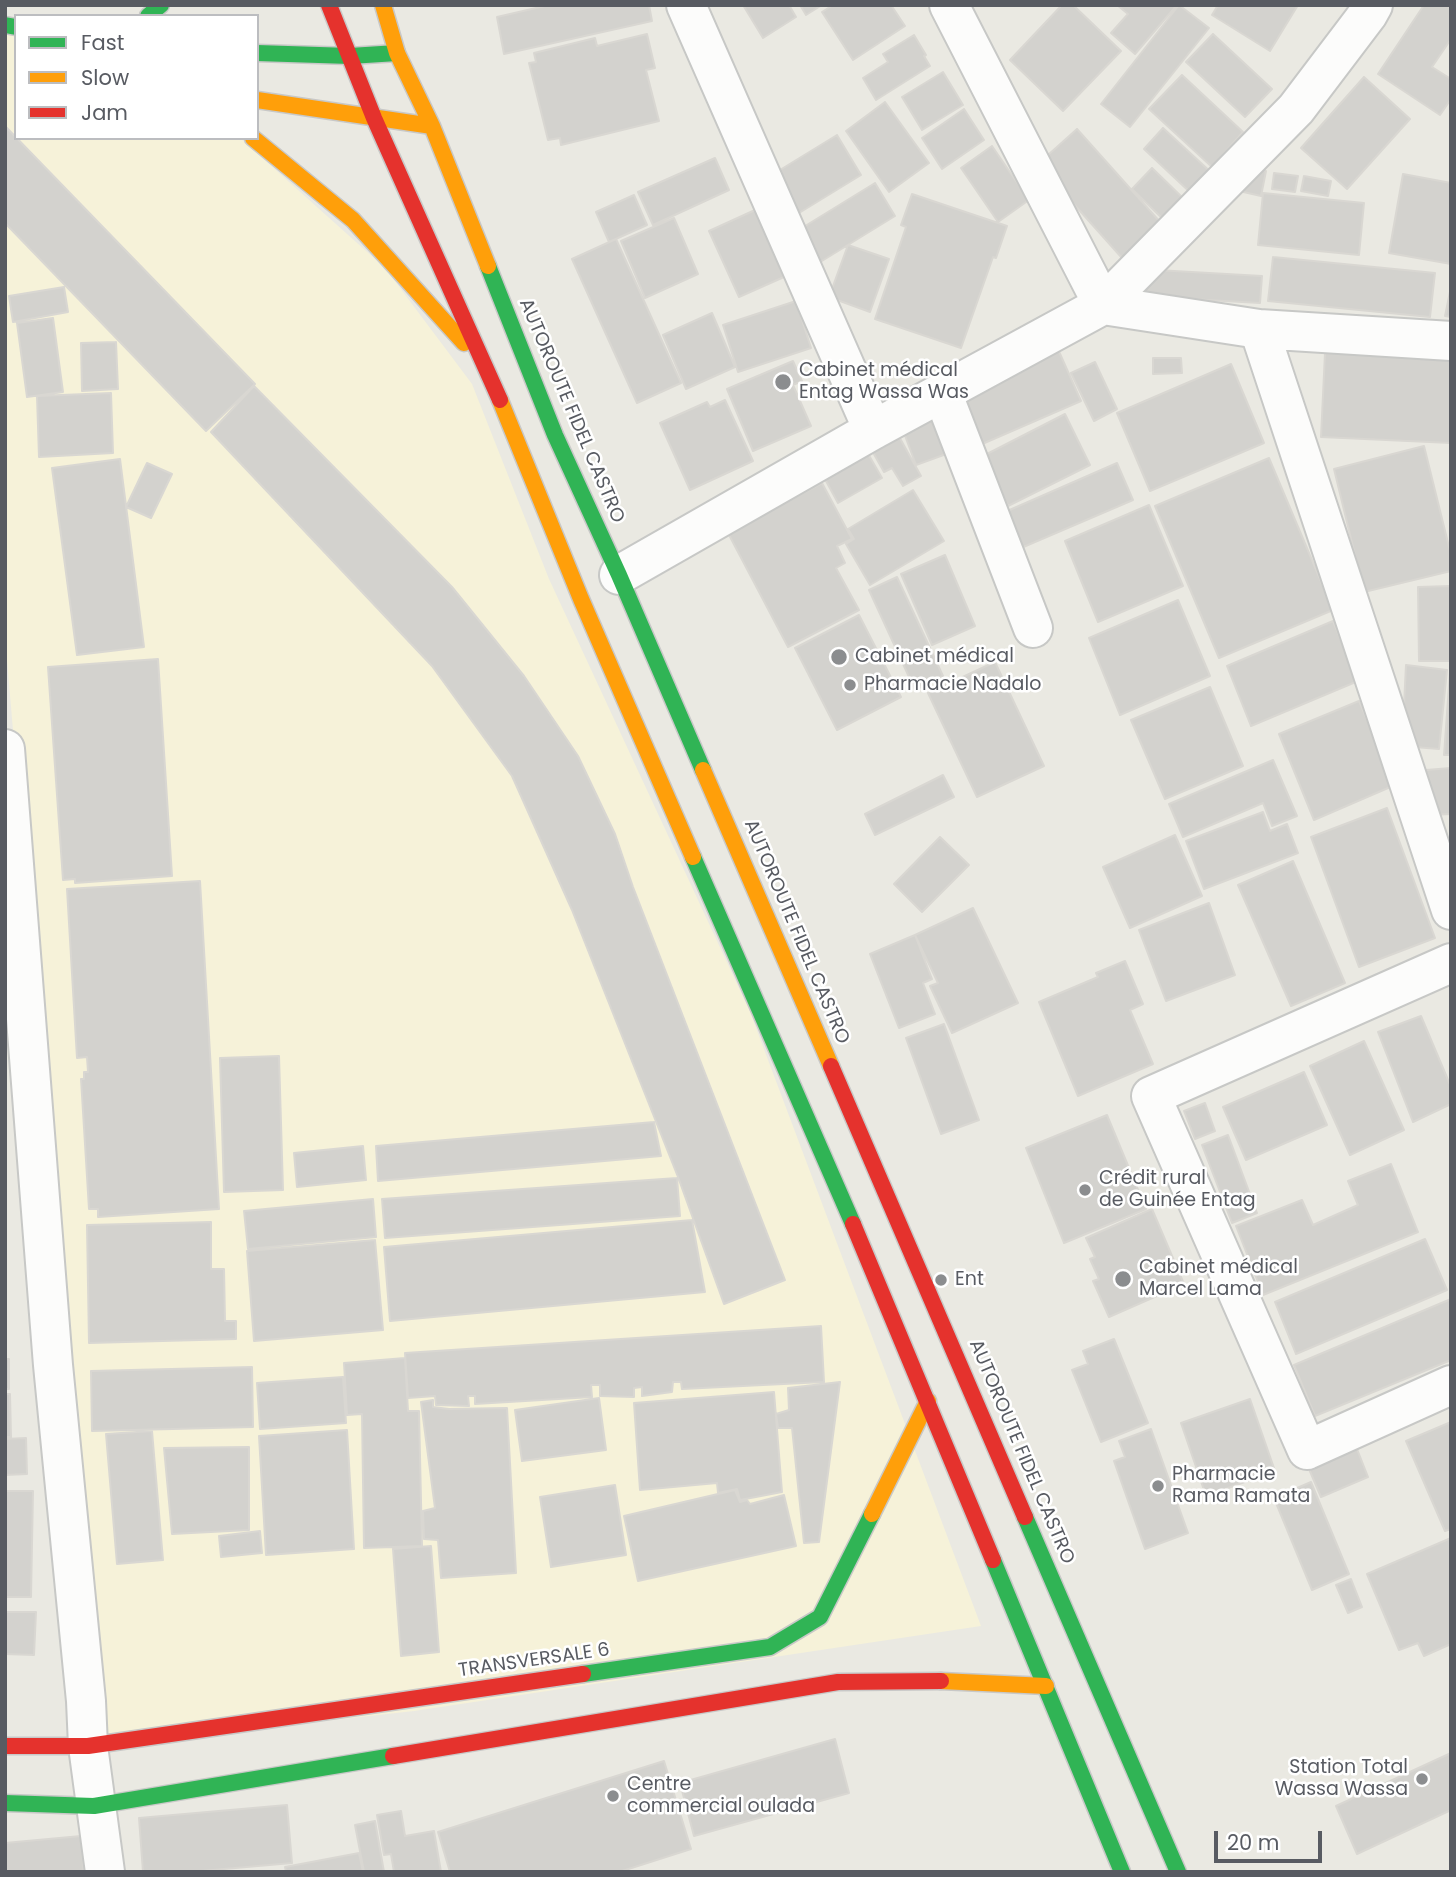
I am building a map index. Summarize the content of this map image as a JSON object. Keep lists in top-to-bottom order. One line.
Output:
{"streets":{"main road":["AUTOROUTE FIDEL CASTRO","TRANSVERSALE 6"]},"places":["Cabinet médical Entag Wassa Was","Cabinet médical","Pharmacie Nadalo","Crédit rural de Guinée Entag","Cabinet médical Marcel Lama","Ent","Pharmacie Rama Ramata","Station Total Wassa Wassa","Centre commercial oulada"],"legend":["Fast","Slow","Jam"],"scale_bar":"20 m"}
